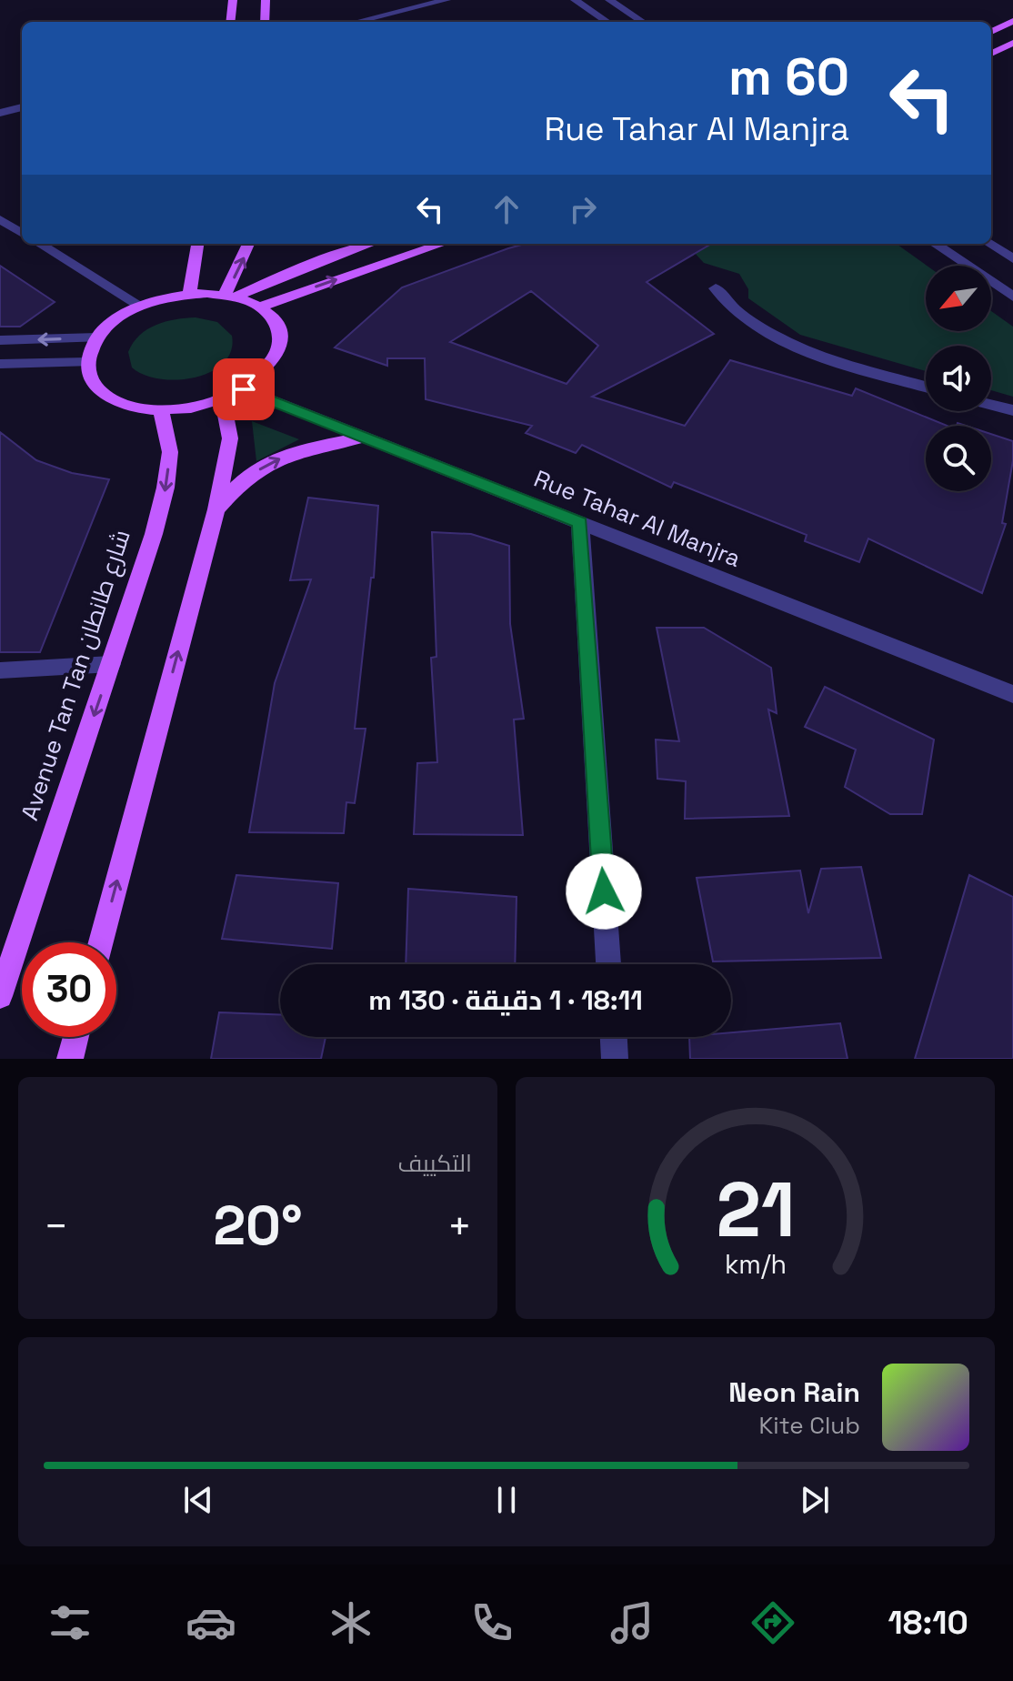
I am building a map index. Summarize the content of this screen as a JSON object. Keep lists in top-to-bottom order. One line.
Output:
{"streets":{"main road":["Avenue Tan Tan شارع طانطان"],"street":["Rue Tahar Al Manjra"]},"crossings":[["Rue Tahar Al Manjra","Avenue Tan Tan شارع طانطان"]],"north":"bottom left","page":{"turn":["60 m","Rue Tahar Al Manjra"],"limit":"30","trip":"18:11 · 1 دقيقة · 130 m","tile":"التكييف","heat":["−","20°","+"],"song":["Neon Rain","Kite Club"],"tabs":"18:10","gauge":["21","km/h"]}}
